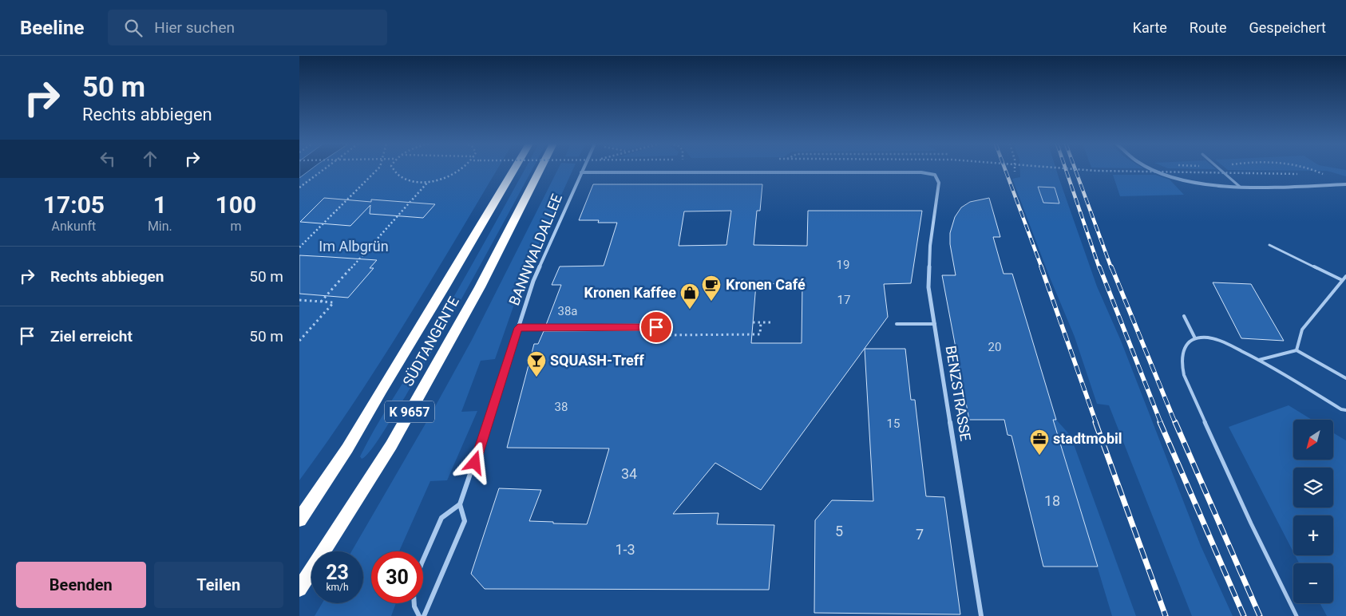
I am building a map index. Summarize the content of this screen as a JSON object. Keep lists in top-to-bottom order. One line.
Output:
{"streets":{"highway":["SÜDTANGENTE","K 9657"],"street":["BANNWALDALLEE","BENZSTRASSE"]},"crossings":[["BANNWALDALLEE","BENZSTRASSE"]],"parks":["Im Albgrün"],"places":{"cafe":["Kronen Café"],"shop":["Kronen Kaffee"],"bar":["SQUASH-Treff"],"office":["stadtmobil"]},"house_numbers":["19","17","38a","20","38","15","34","18","5","7","1-3"],"north":"bottom left","page":{"header":"Beeline","search":"Hier suchen","nav":["Karte","Route","Gespeichert"],"turn":["50 m","Rechts abbiegen"],"eta":["17:05","Ankunft","1","Min.","100","m"],"list":[{"name":"Rechts abbiegen","value":"50 m"},{"name":"Ziel erreicht","value":"50 m"}],"map_buttons":["+","−"],"speed":"23 km/h","limit":"30","buttons":["Beenden","Teilen"]}}
